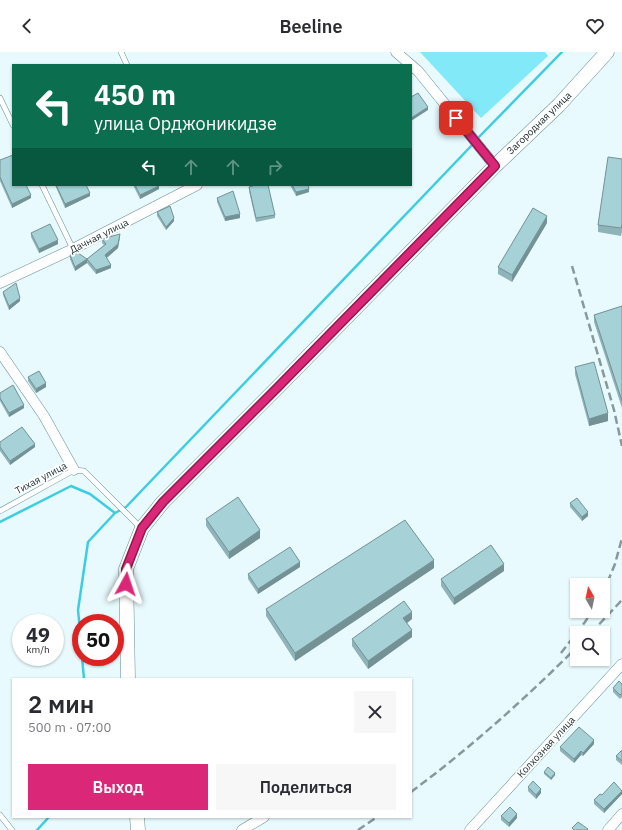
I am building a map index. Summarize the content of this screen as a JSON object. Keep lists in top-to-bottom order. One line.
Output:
{"streets":{"main road":["Загородная улица"],"street":["Дачная улица","Колхозная улица"],"lane":["Тихая улица"]},"crossings":[["Загородная улица","Тихая улица"]],"north":"top","page":{"header":"Beeline","turn":["450 m","улица Орджоникидзе"],"speed":"49 km/h","limit":"50","heading":["2 мин","500 m · 07:00"],"buttons":["Выход","Поделиться"]}}
